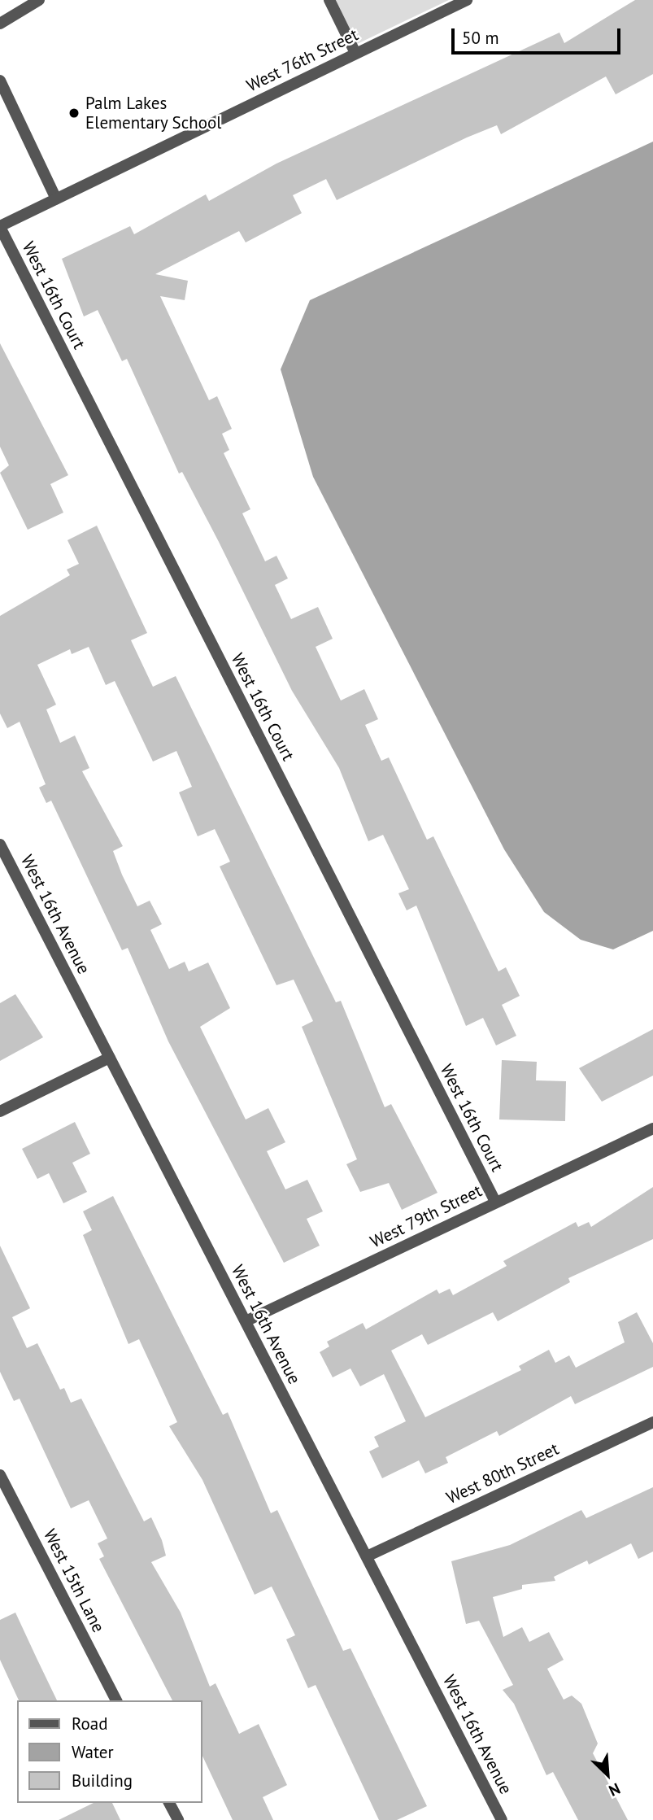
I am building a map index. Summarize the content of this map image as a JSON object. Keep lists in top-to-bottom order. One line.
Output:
{"streets":{"street":["West 76th Street","West 16th Court","West 16th Avenue","West 79th Street","West 80th Street","West 15th Lane"]},"crossings":[["West 76th Street","West 16th Court"],["West 16th Court","West 79th Street"],["West 16th Avenue","West 79th Street"],["West 16th Avenue","West 80th Street"]],"places":["Palm Lakes Elementary School"],"legend":["Road","Water","Building"],"scale_bar":"50 m","north":"bottom right"}
